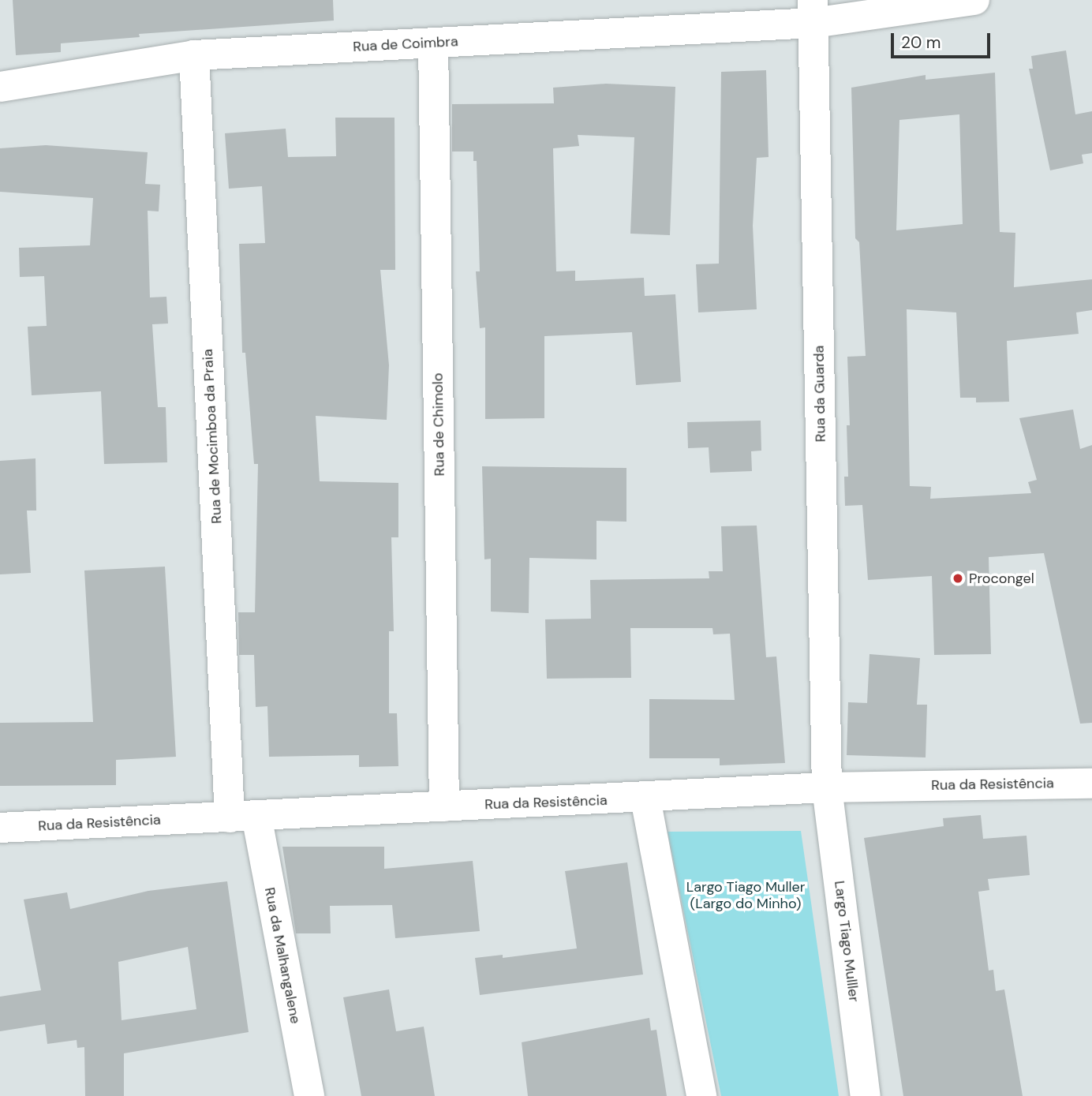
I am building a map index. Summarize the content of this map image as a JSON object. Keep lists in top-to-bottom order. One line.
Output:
{"streets":{"street":["Rua de Coimbra","Rua da Guarda","Rua de Chimolo","Rua de Mocimboa da Praia","Rua da Resistência","Largo Tiago Mulller","Rua da Malhangalene"]},"crossings":[["Rua de Coimbra","Rua da Guarda"],["Rua de Coimbra","Rua de Chimolo"],["Rua de Coimbra","Rua de Mocimboa da Praia"],["Rua da Guarda","Rua da Resistência"],["Rua da Guarda","Largo Tiago Mulller"],["Rua de Chimolo","Rua da Resistência"],["Rua de Mocimboa da Praia","Rua da Resistência"],["Rua de Mocimboa da Praia","Rua da Malhangalene"],["Rua da Resistência","Largo Tiago Mulller"],["Rua da Resistência","Rua da Malhangalene"]],"parks":["Largo Tiago Muller (Largo do Minho)"],"places":["Procongel"],"scale_bar":"20 m"}
